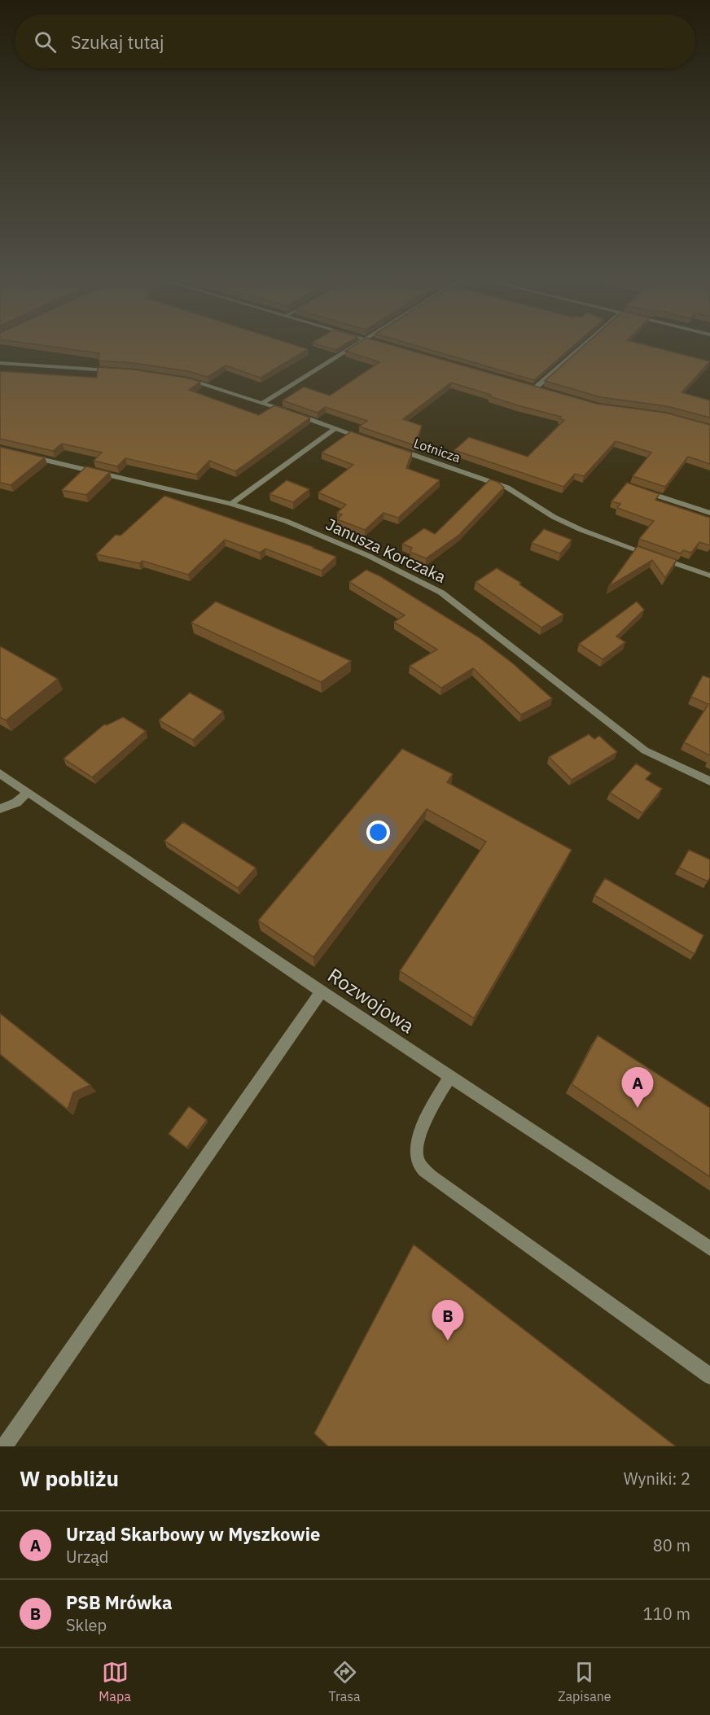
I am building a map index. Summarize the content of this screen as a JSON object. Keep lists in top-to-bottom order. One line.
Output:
{"streets":{"street":["Lotnicza","Janusza Korczaka","Rozwojowa"]},"page":{"search":"Szukaj tutaj","pins":["A","B"],"heading":["W pobliżu","Wyniki: 2"],"list":[{"mark":"A","name":"Urząd Skarbowy w Myszkowie","note":"Urząd","value":"80 m"},{"mark":"B","name":"PSB Mrówka","note":"Sklep","value":"110 m"}],"nav":["Mapa","Trasa","Zapisane"]}}
